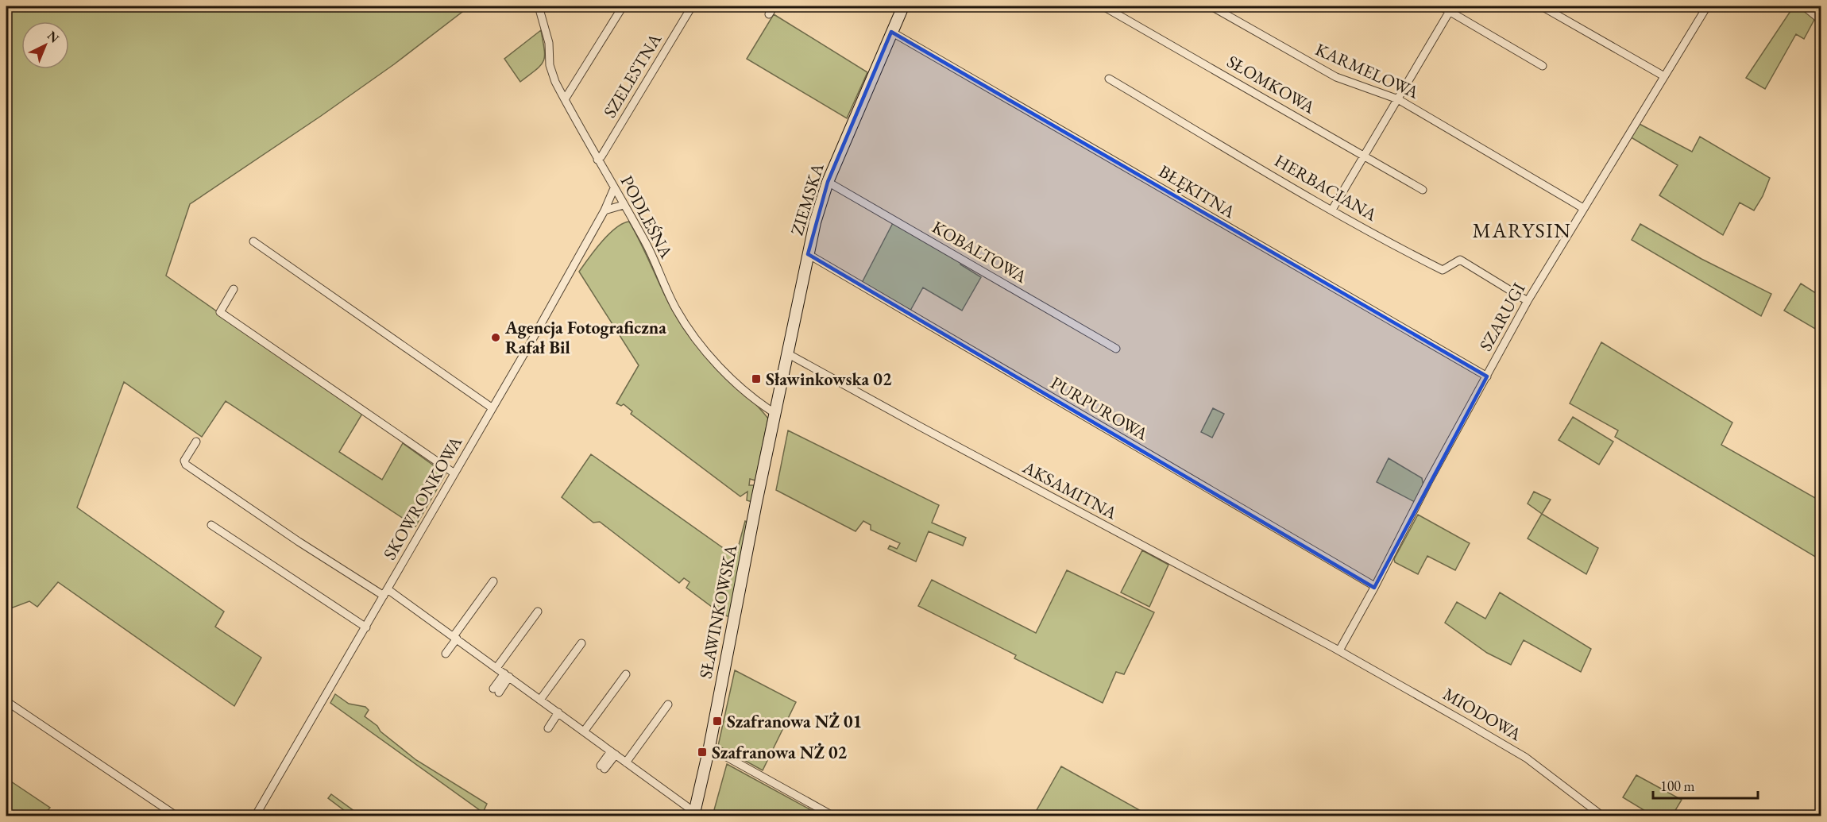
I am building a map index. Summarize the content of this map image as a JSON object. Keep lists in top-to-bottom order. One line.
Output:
{"streets":{"street":["KARMELOWA","SZELESTNA","SŁOMKOWA","HERBACIANA","BŁĘKITNA","ZIEMSKA","PODLEŚNA","KOBALTOWA","SZARUGI","PURPUROWA","AKSAMITNA","SKOWRONKOWA","SŁAWINKOWSKA","MIODOWA"]},"crossings":[["KARMELOWA","SZARUGI"],["SZELESTNA","PODLEŚNA"],["HERBACIANA","SZARUGI"],["BŁĘKITNA","ZIEMSKA"],["BŁĘKITNA","SZARUGI"],["ZIEMSKA","PODLEŚNA"],["ZIEMSKA","KOBALTOWA"],["ZIEMSKA","PURPUROWA"],["ZIEMSKA","AKSAMITNA"],["ZIEMSKA","SŁAWINKOWSKA"],["PODLEŚNA","SKOWRONKOWA"],["PODLEŚNA","SŁAWINKOWSKA"],["SZARUGI","PURPUROWA"],["SZARUGI","AKSAMITNA"],["SZARUGI","MIODOWA"],["AKSAMITNA","MIODOWA"]],"districts":["MARYSIN"],"places":{"other":["Agencja Fotograficzna Rafał Bil"],"transit":["Sławinkowska 02","Szafranowa NŻ 01","Szafranowa NŻ 02"]},"scale_bar":"100 m","north":"top right"}
